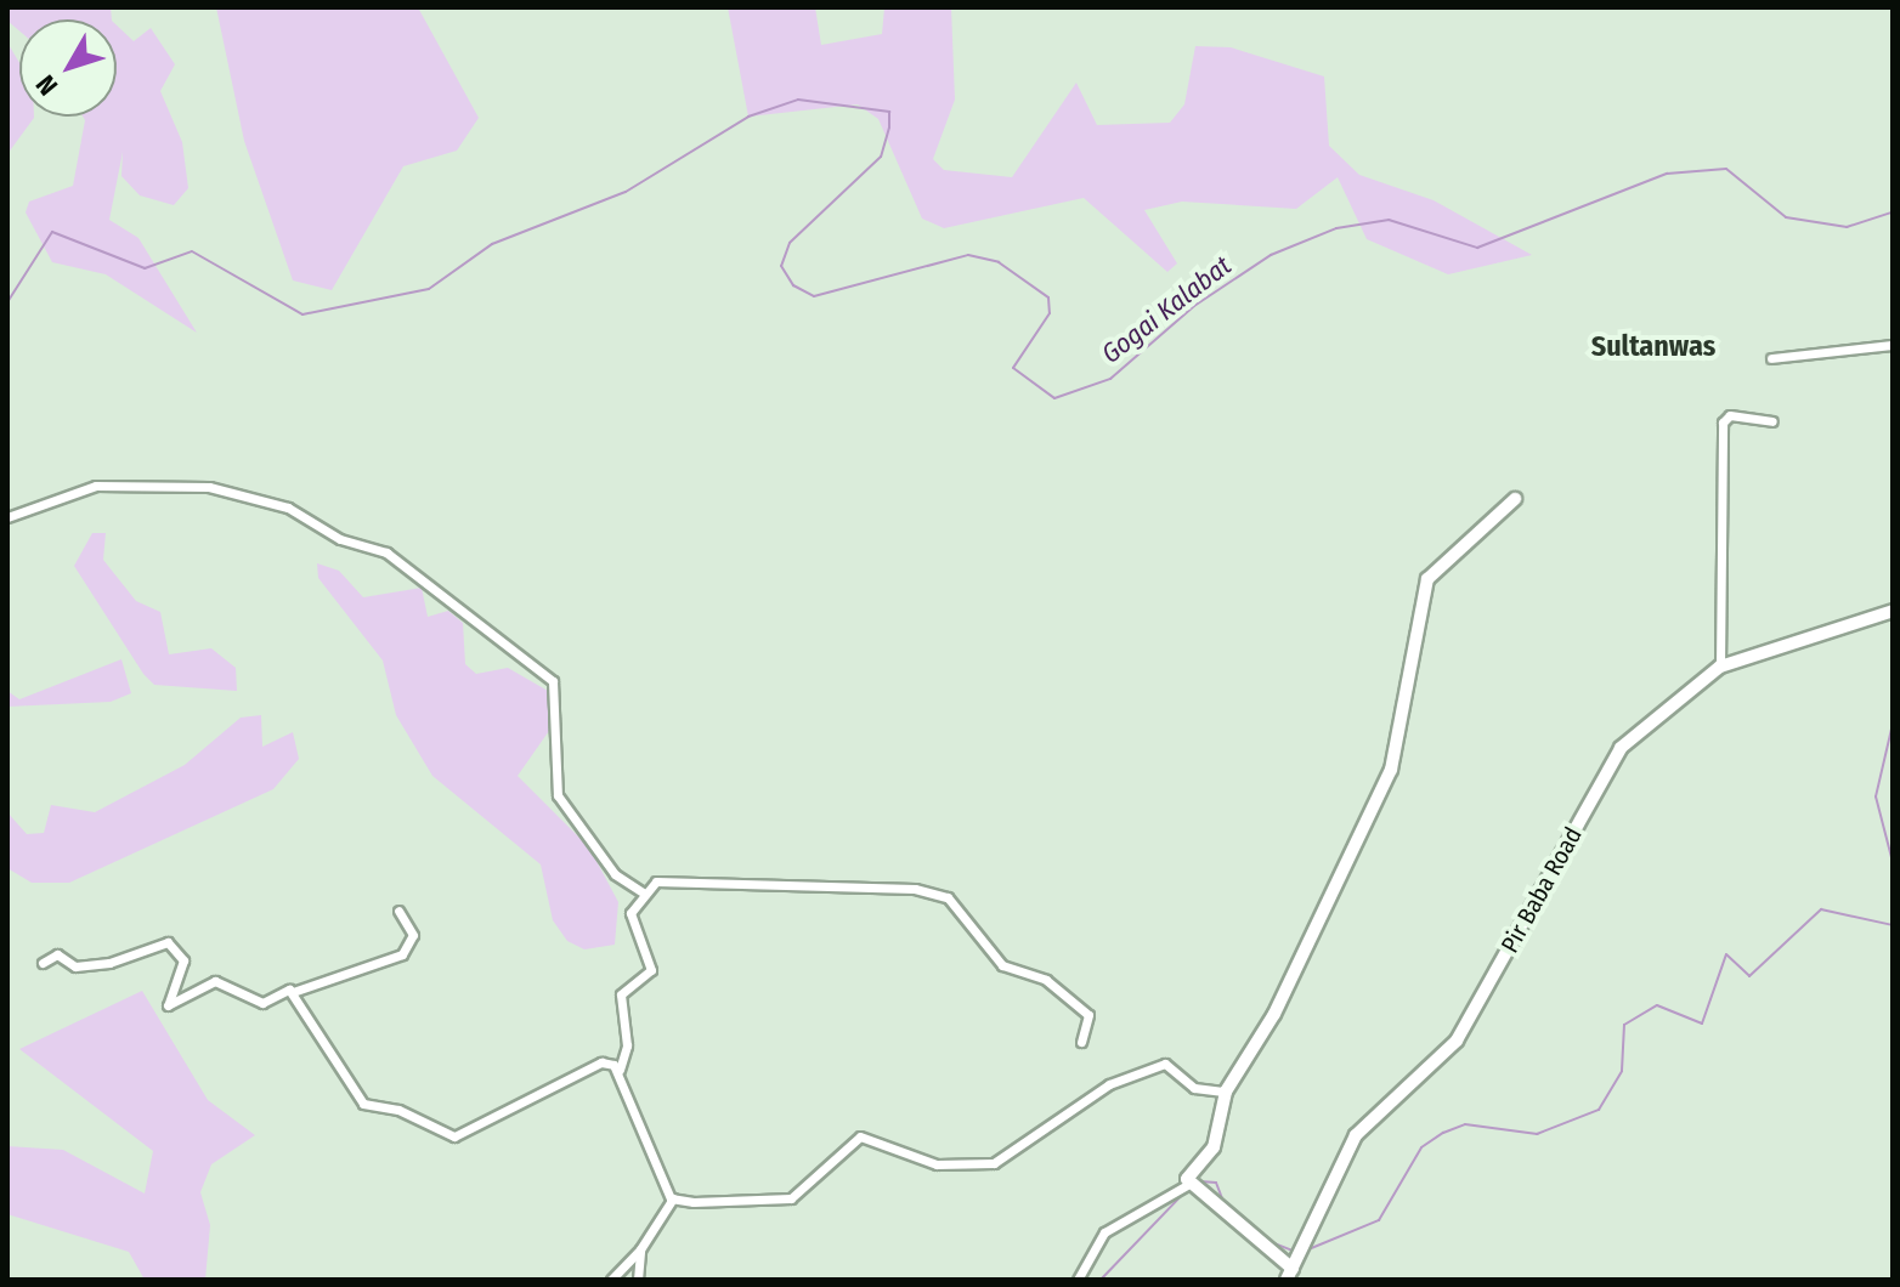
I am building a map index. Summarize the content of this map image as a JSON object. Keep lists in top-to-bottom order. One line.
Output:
{"streets":{"main road":["Pir Baba Road"]},"districts":["Sultanwas"],"water":["Gogai Kalabat"],"north":"bottom left"}
